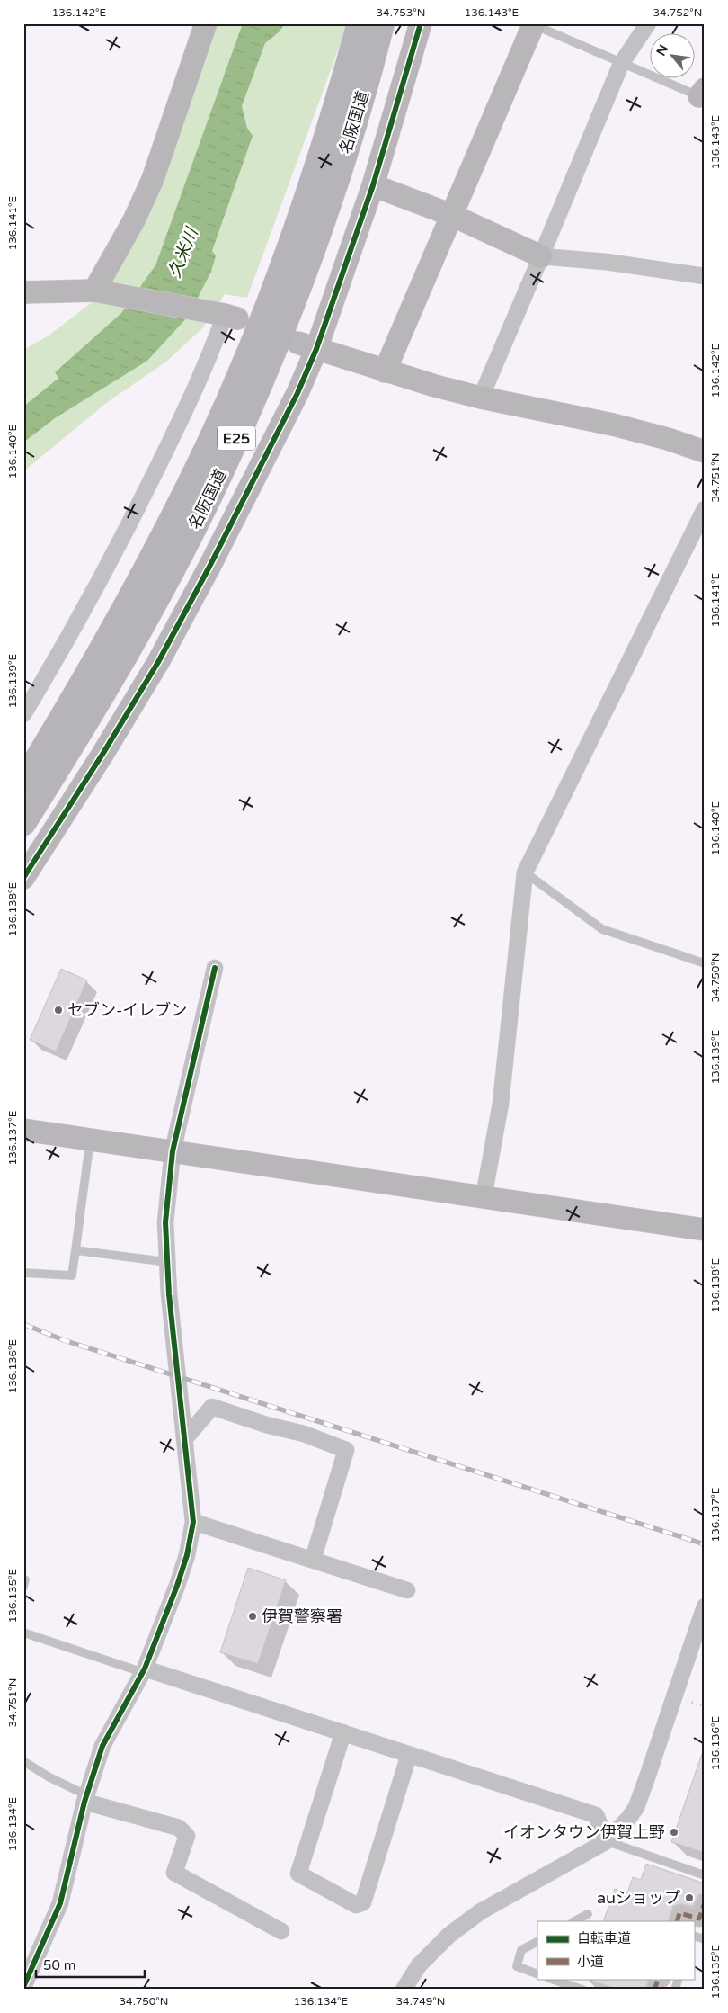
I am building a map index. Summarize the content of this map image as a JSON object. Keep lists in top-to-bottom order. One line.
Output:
{"streets":{"highway":["名阪国道","E25"]},"water":["久米川"],"places":["セブン-イレブン","伊賀警察署","イオンタウン伊賀上野","auショップ"],"legend":["自転車道","小道"],"scale_bar":"50 m","north":"top left","coordinates":["136.142°E","34.753°N","136.143°E","34.752°N","136.141°E","136.140°E","34.751°N","136.139°E","136.138°E","34.750°N","136.137°E","136.136°E","136.135°E","136.134°E","34.749°N"]}
